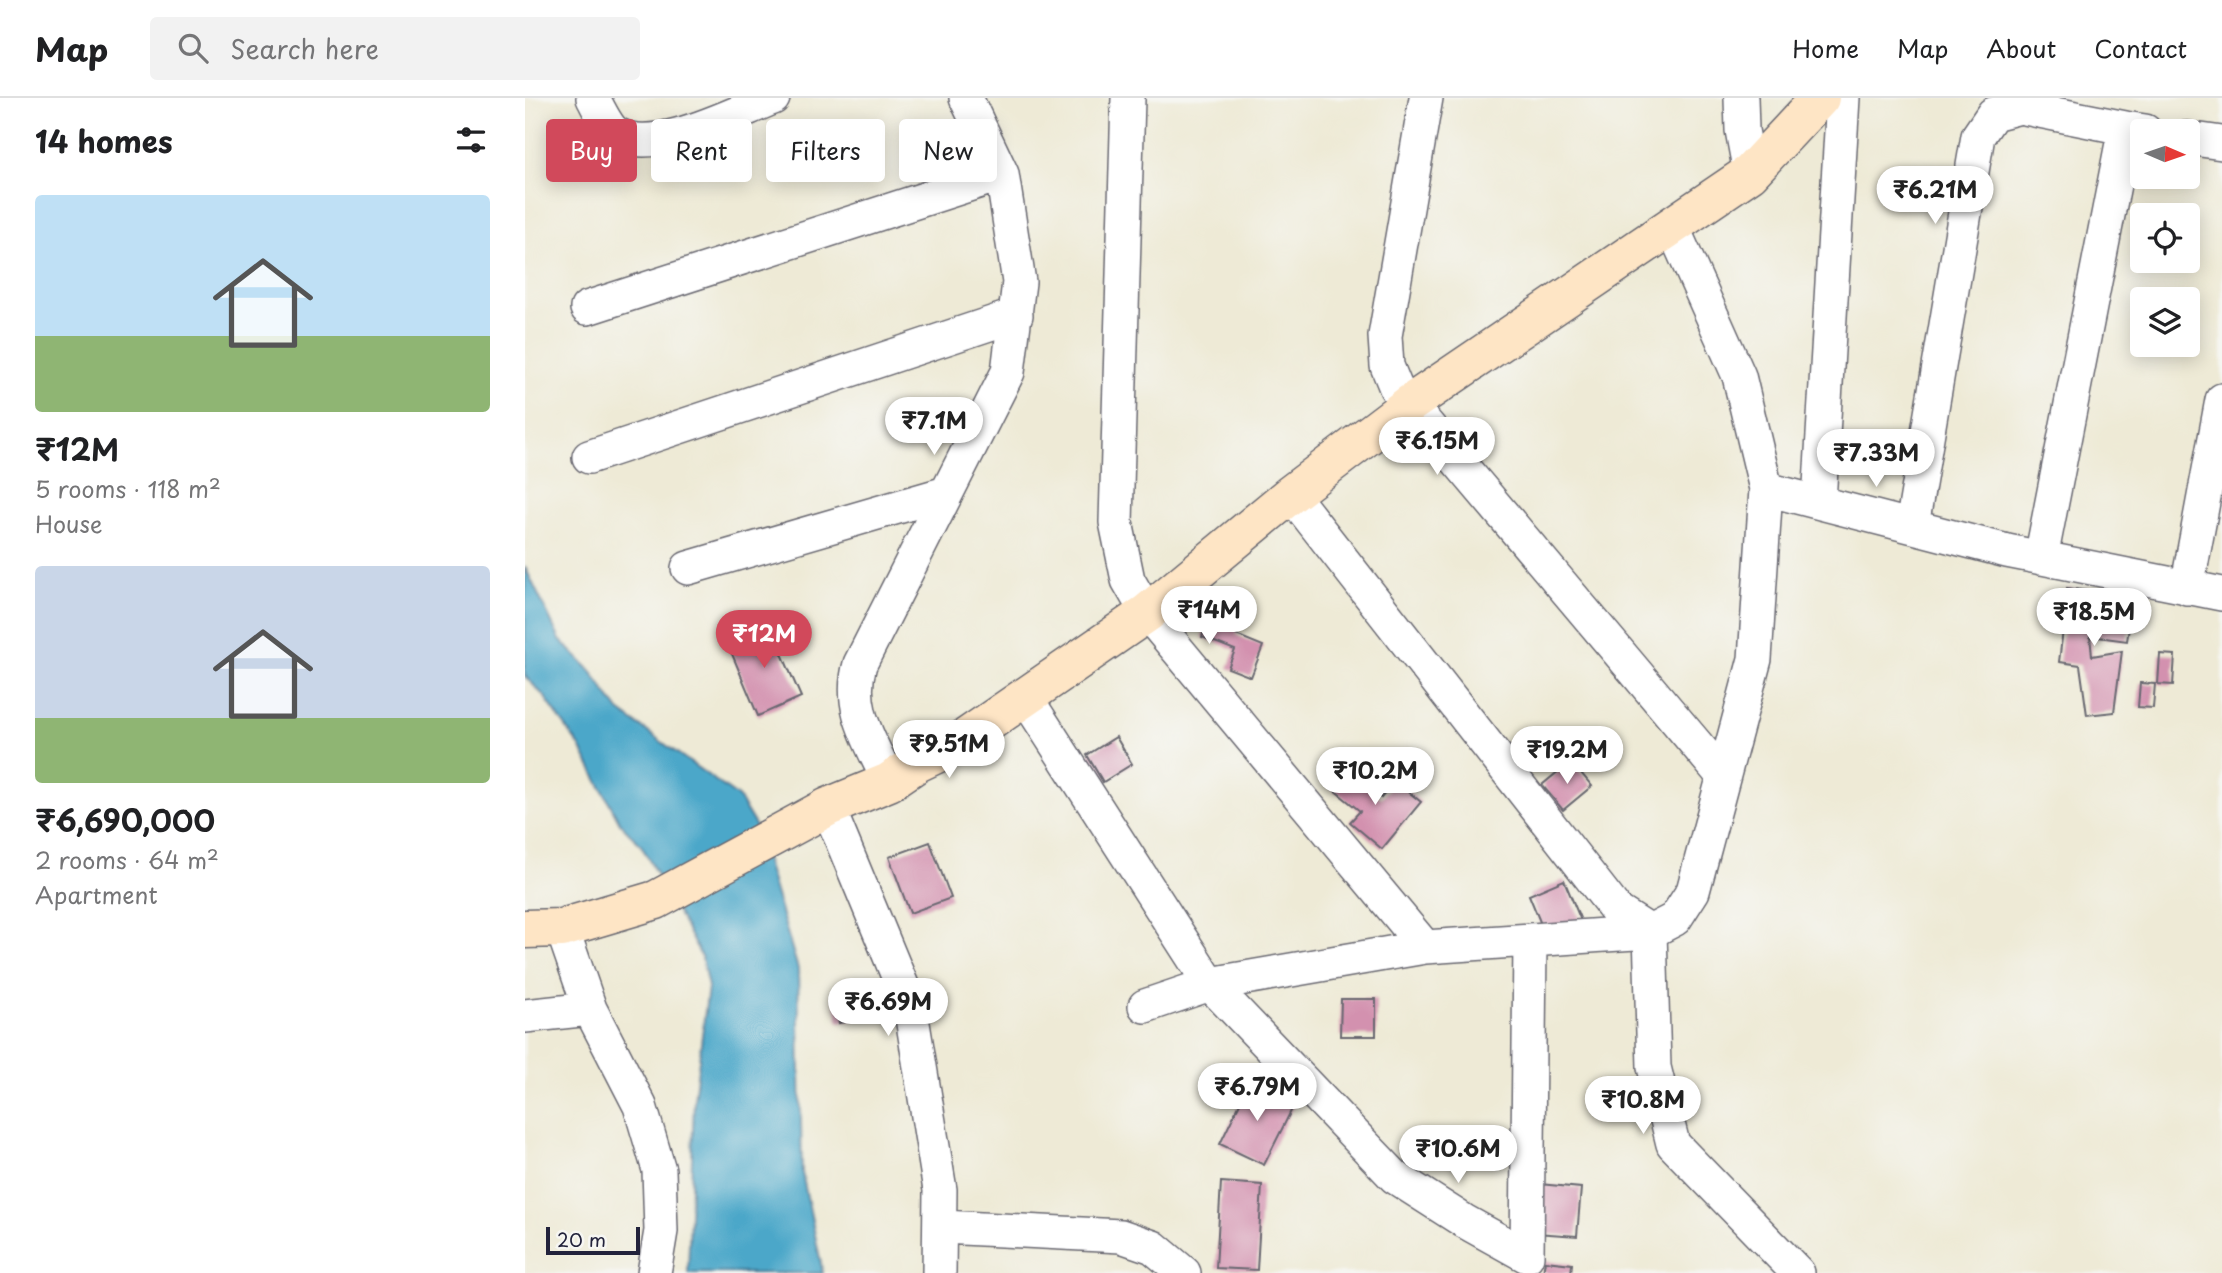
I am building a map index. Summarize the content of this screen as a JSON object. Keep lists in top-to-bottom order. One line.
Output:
{"scale_bar":"20 m","north":"right","page":{"header":"Map","search":"Search here","nav":["Home","Map","About","Contact"],"heading":"14 homes","chip":["Buy","Rent","Filters","New"],"price":["₹6.21M","₹7.1M","₹6.15M","₹7.33M","₹14M","₹18.5M","₹12M","₹9.51M","₹19.2M","₹10.2M","₹6.69M","₹6.79M","₹10.8M","₹10.6M"],"list":[{"name":"₹12M","note":"5 rooms · 118 m² · House"},{"name":"₹6,690,000","note":"2 rooms · 64 m² · Apartment"}],"scale":"20 m"}}
